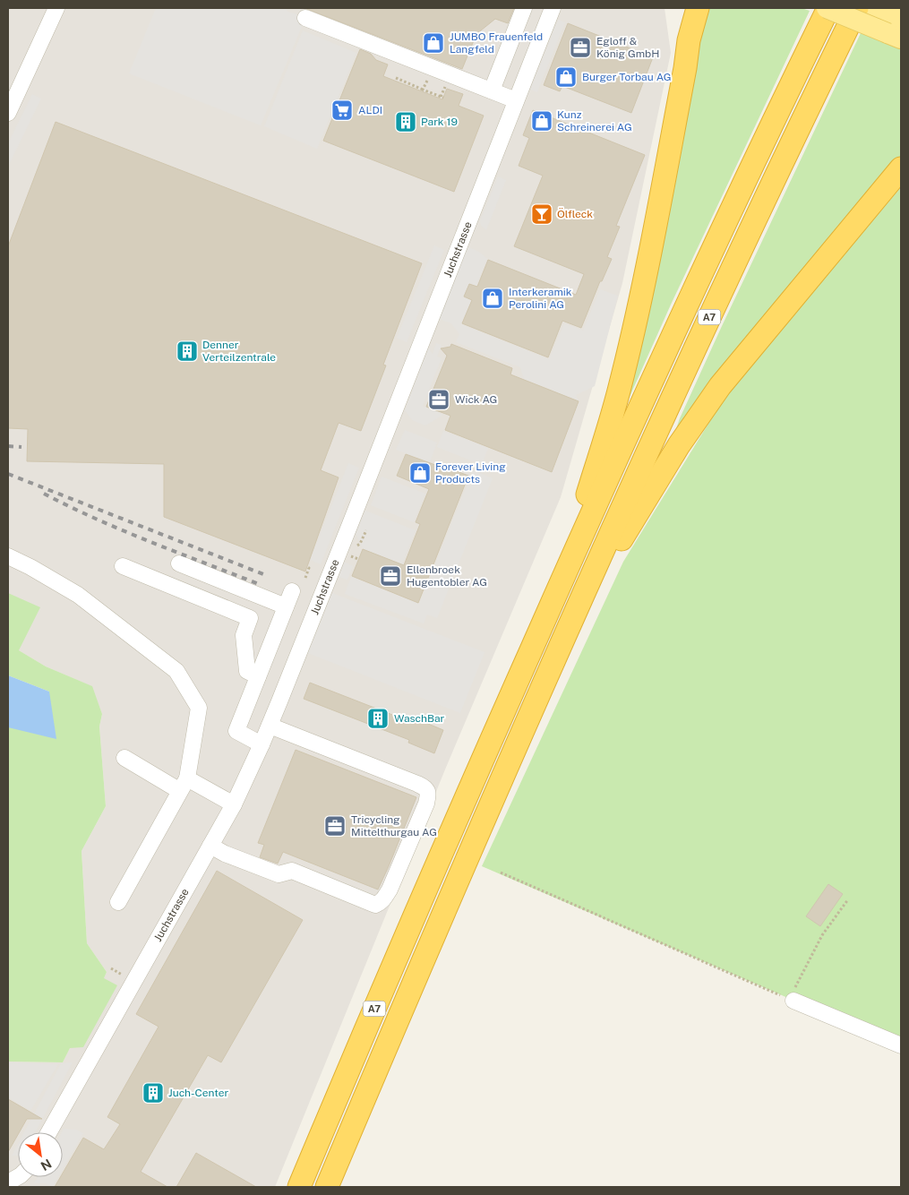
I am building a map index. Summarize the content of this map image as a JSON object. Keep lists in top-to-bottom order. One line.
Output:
{"streets":{"highway":["A7"],"street":["Juchstrasse"]},"places":{"shop":["JUMBO Frauenfeld Langfeld","Burger Torbau AG","Kunz Schreinerei AG","Interkeramik Perolini AG","Forever Living Products"],"office":["Egloff & König GmbH","Wick AG","Ellenbroek Hugentobler AG","Tricycling Mittelthurgau AG"],"supermarket":["ALDI"],"building":["Park 19","Denner Verteilzentrale","WaschBar","Juch-Center"],"bar":["Ölfleck"]},"north":"bottom right"}
